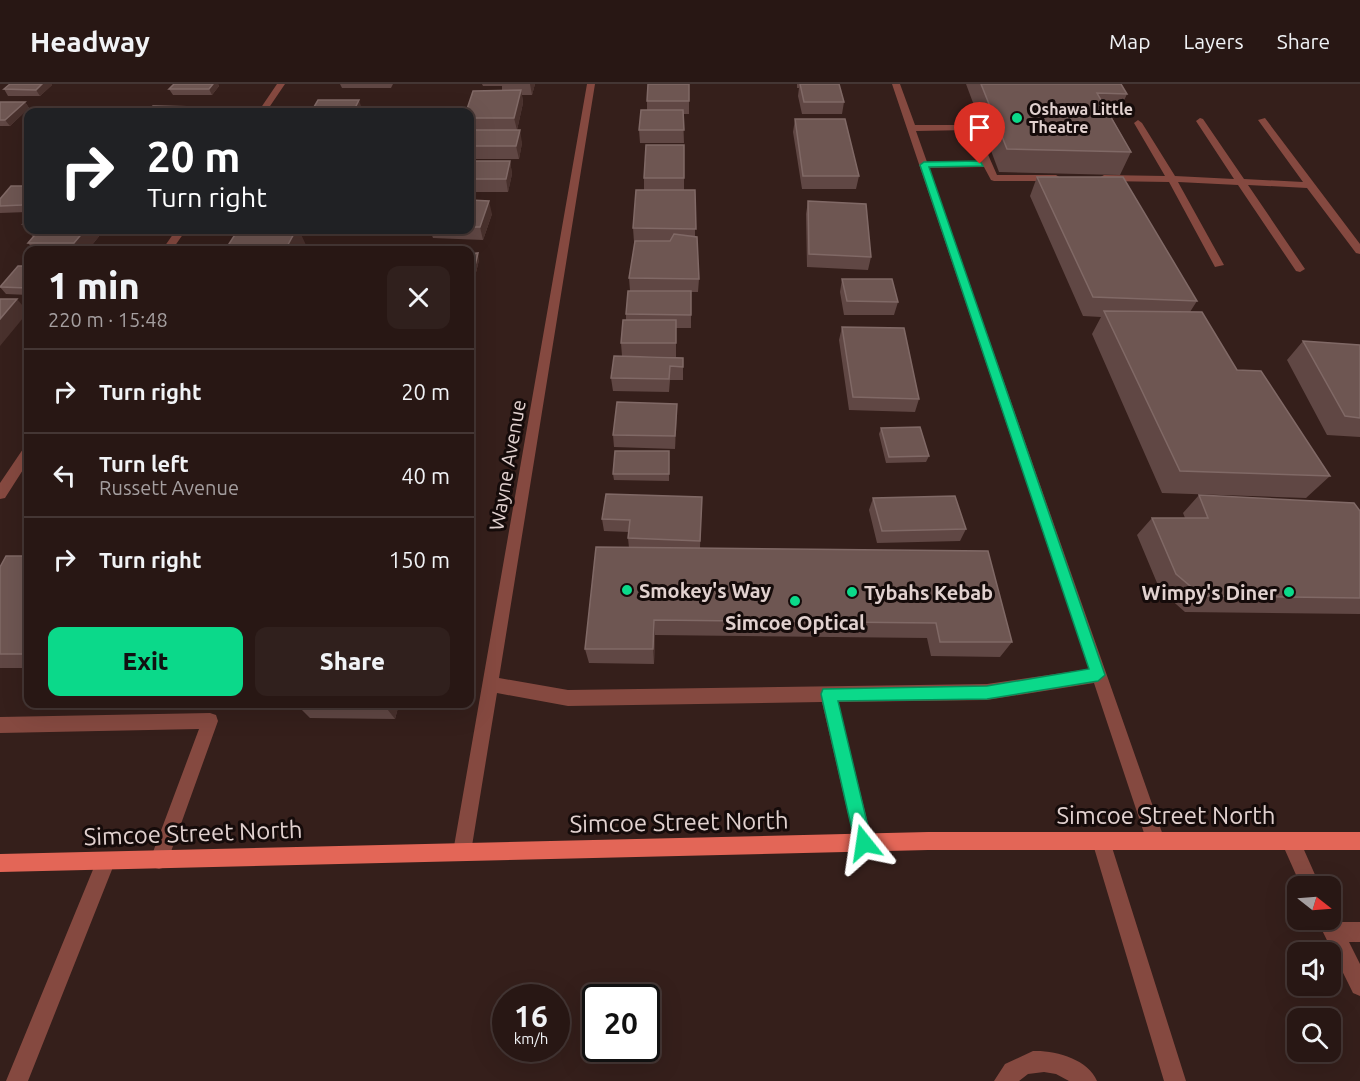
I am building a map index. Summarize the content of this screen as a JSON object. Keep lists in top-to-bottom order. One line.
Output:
{"streets":{"main road":["Simcoe Street North"],"street":["Wayne Avenue"]},"crossings":[["Wayne Avenue","Simcoe Street North"]],"places":["Oshawa Little Theatre","Smokey's Way","Tybahs Kebab","Wimpy's Diner","Simcoe Optical"],"north":"right","page":{"header":"Headway","nav":["Map","Layers","Share"],"turn":["20 m","Turn right"],"heading":["1 min","220 m · 15:48"],"list":[{"name":"Turn right","value":"20 m"},{"name":"Turn left","note":"Russett Avenue","value":"40 m"},{"name":"Turn right","value":"150 m"}],"buttons":["Exit","Share"],"speed":"16 km/h","limit":"20"}}
